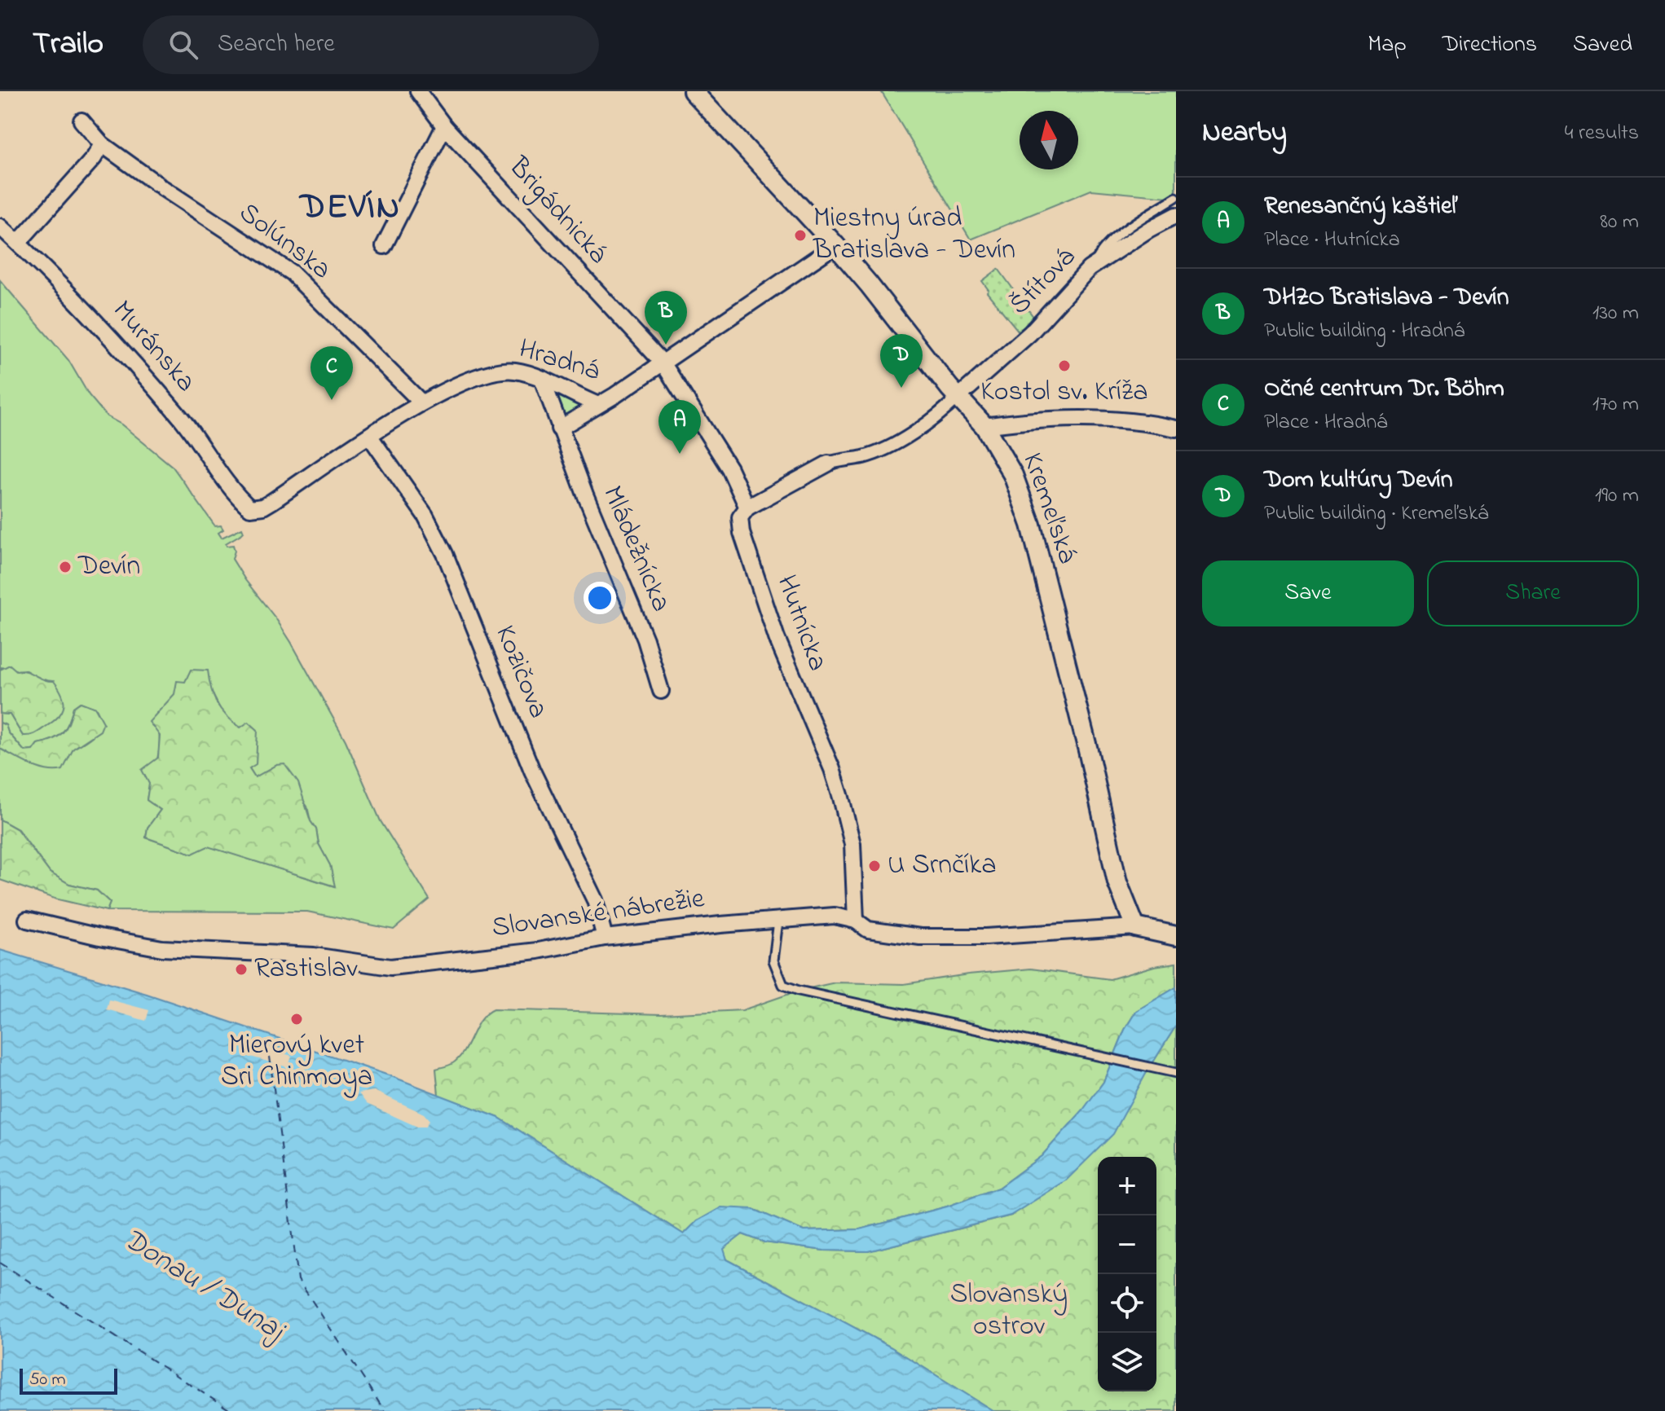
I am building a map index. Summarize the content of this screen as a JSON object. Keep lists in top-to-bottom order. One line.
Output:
{"streets":{"street":["Brigádnická","Solúnska","Štítová","Muránska","Hradná","Kremeľská","Mládežnícka","Hutnícka","Kozičova","Slovanské nábrežie"]},"crossings":[["Brigádnická","Hradná"],["Solúnska","Hradná"],["Štítová","Kremeľská"],["Muránska","Hradná"],["Hradná","Kremeľská"],["Hradná","Mládežnícka"],["Hradná","Kozičova"],["Kremeľská","Slovanské nábrežie"],["Hutnícka","Slovanské nábrežie"],["Kozičova","Slovanské nábrežie"]],"districts":["DEVÍN"],"water":["Donau / Dunaj"],"parks":["Slovanský ostrov"],"places":["Miestny úrad Bratislava - Devín","Kostol sv. Kríža","Devín","U Srnčíka","Rastislav","Mierový kvet Sri Chinmoya"],"scale_bar":"50 m","north":"top","page":{"header":"Trailo","search":"Search here","nav":["Map","Directions","Saved"],"heading":["Nearby","4 results"],"list":[{"mark":"A","name":"Renesančný kaštieľ","note":"Place · Hutnícka","value":"80 m"},{"mark":"B","name":"DHZO Bratislava - Devín","note":"Public building · Hradná","value":"130 m"},{"mark":"C","name":"Očné centrum Dr. Böhm","note":"Place · Hradná","value":"170 m"},{"mark":"D","name":"Dom kultúry Devín","note":"Public building · Kremeľská","value":"190 m"}],"pins":["B","D","C","A"],"buttons":["Save","Share"],"map_buttons":["+","−"],"scale":"50 m"}}
